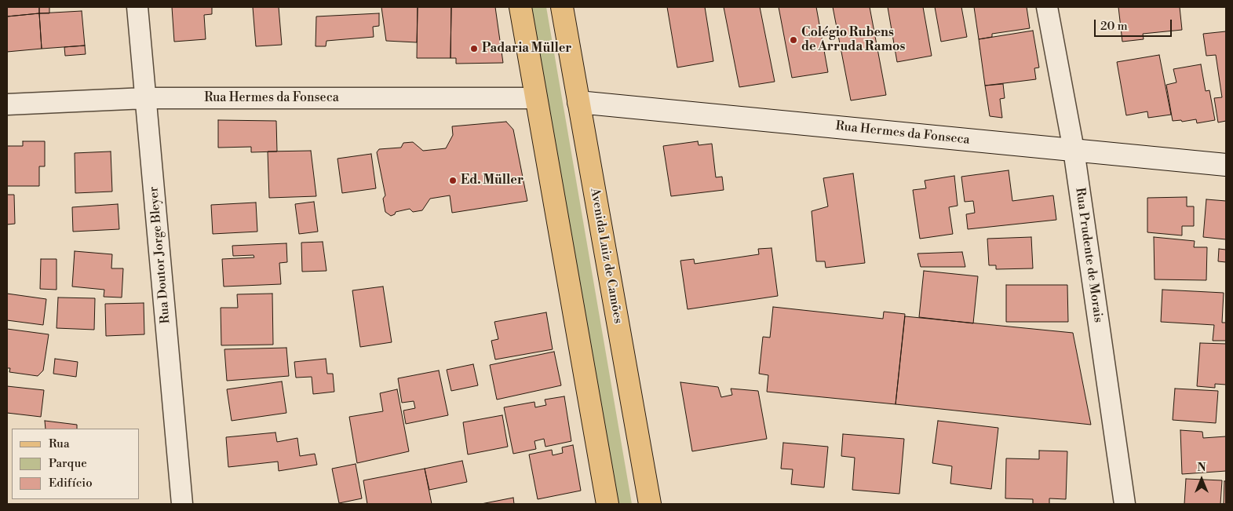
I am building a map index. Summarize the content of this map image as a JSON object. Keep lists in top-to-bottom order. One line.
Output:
{"streets":{"main road":["Avenida Luiz de Camões"],"street":["Rua Hermes da Fonseca","Rua Doutor Jorge Bleyer","Rua Prudente de Morais"]},"crossings":[["Rua Hermes da Fonseca","Rua Doutor Jorge Bleyer"],["Rua Hermes da Fonseca","Rua Prudente de Morais"],["Rua Hermes da Fonseca","Avenida Luiz de Camões"]],"places":["Colégio Rubens de Arruda Ramos","Padaria Müller","Ed. Müller"],"legend":["Rua","Parque","Edifício"],"scale_bar":"20 m","north":"top"}
